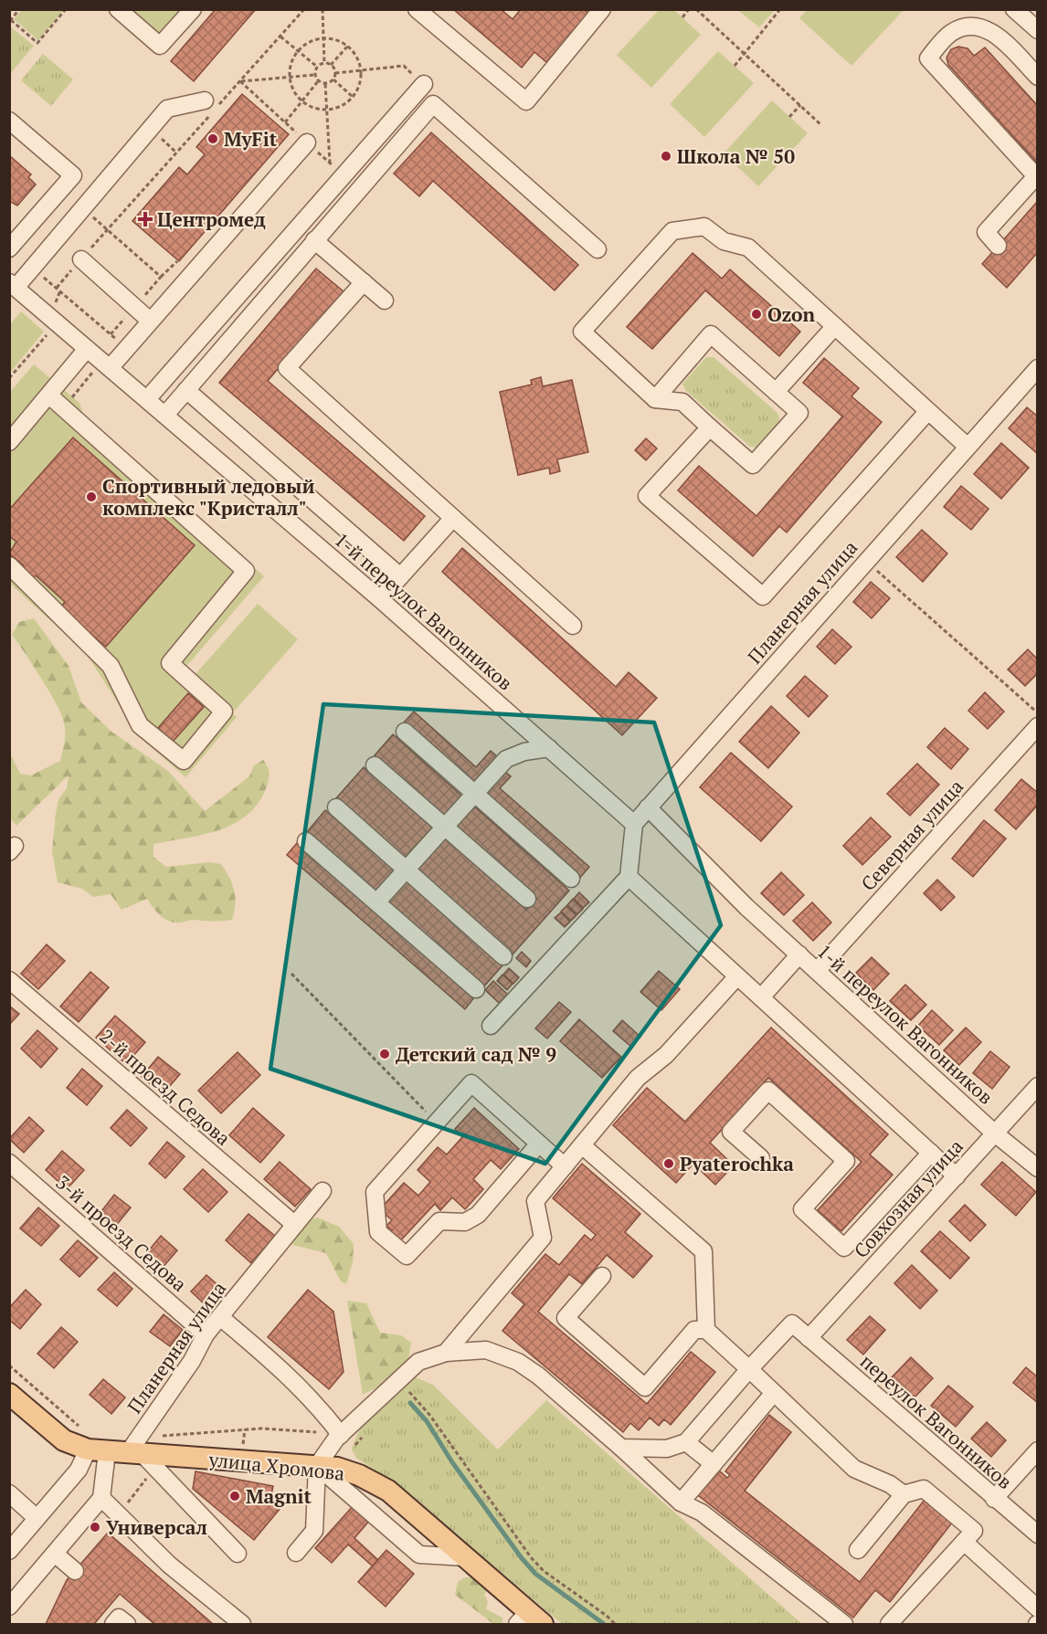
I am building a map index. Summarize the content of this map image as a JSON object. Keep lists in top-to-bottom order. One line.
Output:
{"streets":{"main road":["улица Хромова"],"street":["Планерная улица","1-й переулок Вагонников","Северная улица","2-й проезд Седова","Совхозная улица","3-й проезд Седова","переулок Вагонников"]},"crossings":[["Планерная улица","1-й переулок Вагонников"],["Планерная улица","2-й проезд Седова"],["Планерная улица","3-й проезд Седова"],["Планерная улица","улица Хромова"],["1-й переулок Вагонников","Северная улица"],["1-й переулок Вагонников","Совхозная улица"],["Совхозная улица","переулок Вагонников"]],"places":{"other":["MyFit","Школа № 50","Ozon","Спортивный ледовый комплекс \"Кристалл\"","Детский сад № 9","Pyaterochka","Magnit","Универсал"],"health":["Центромед"]}}
